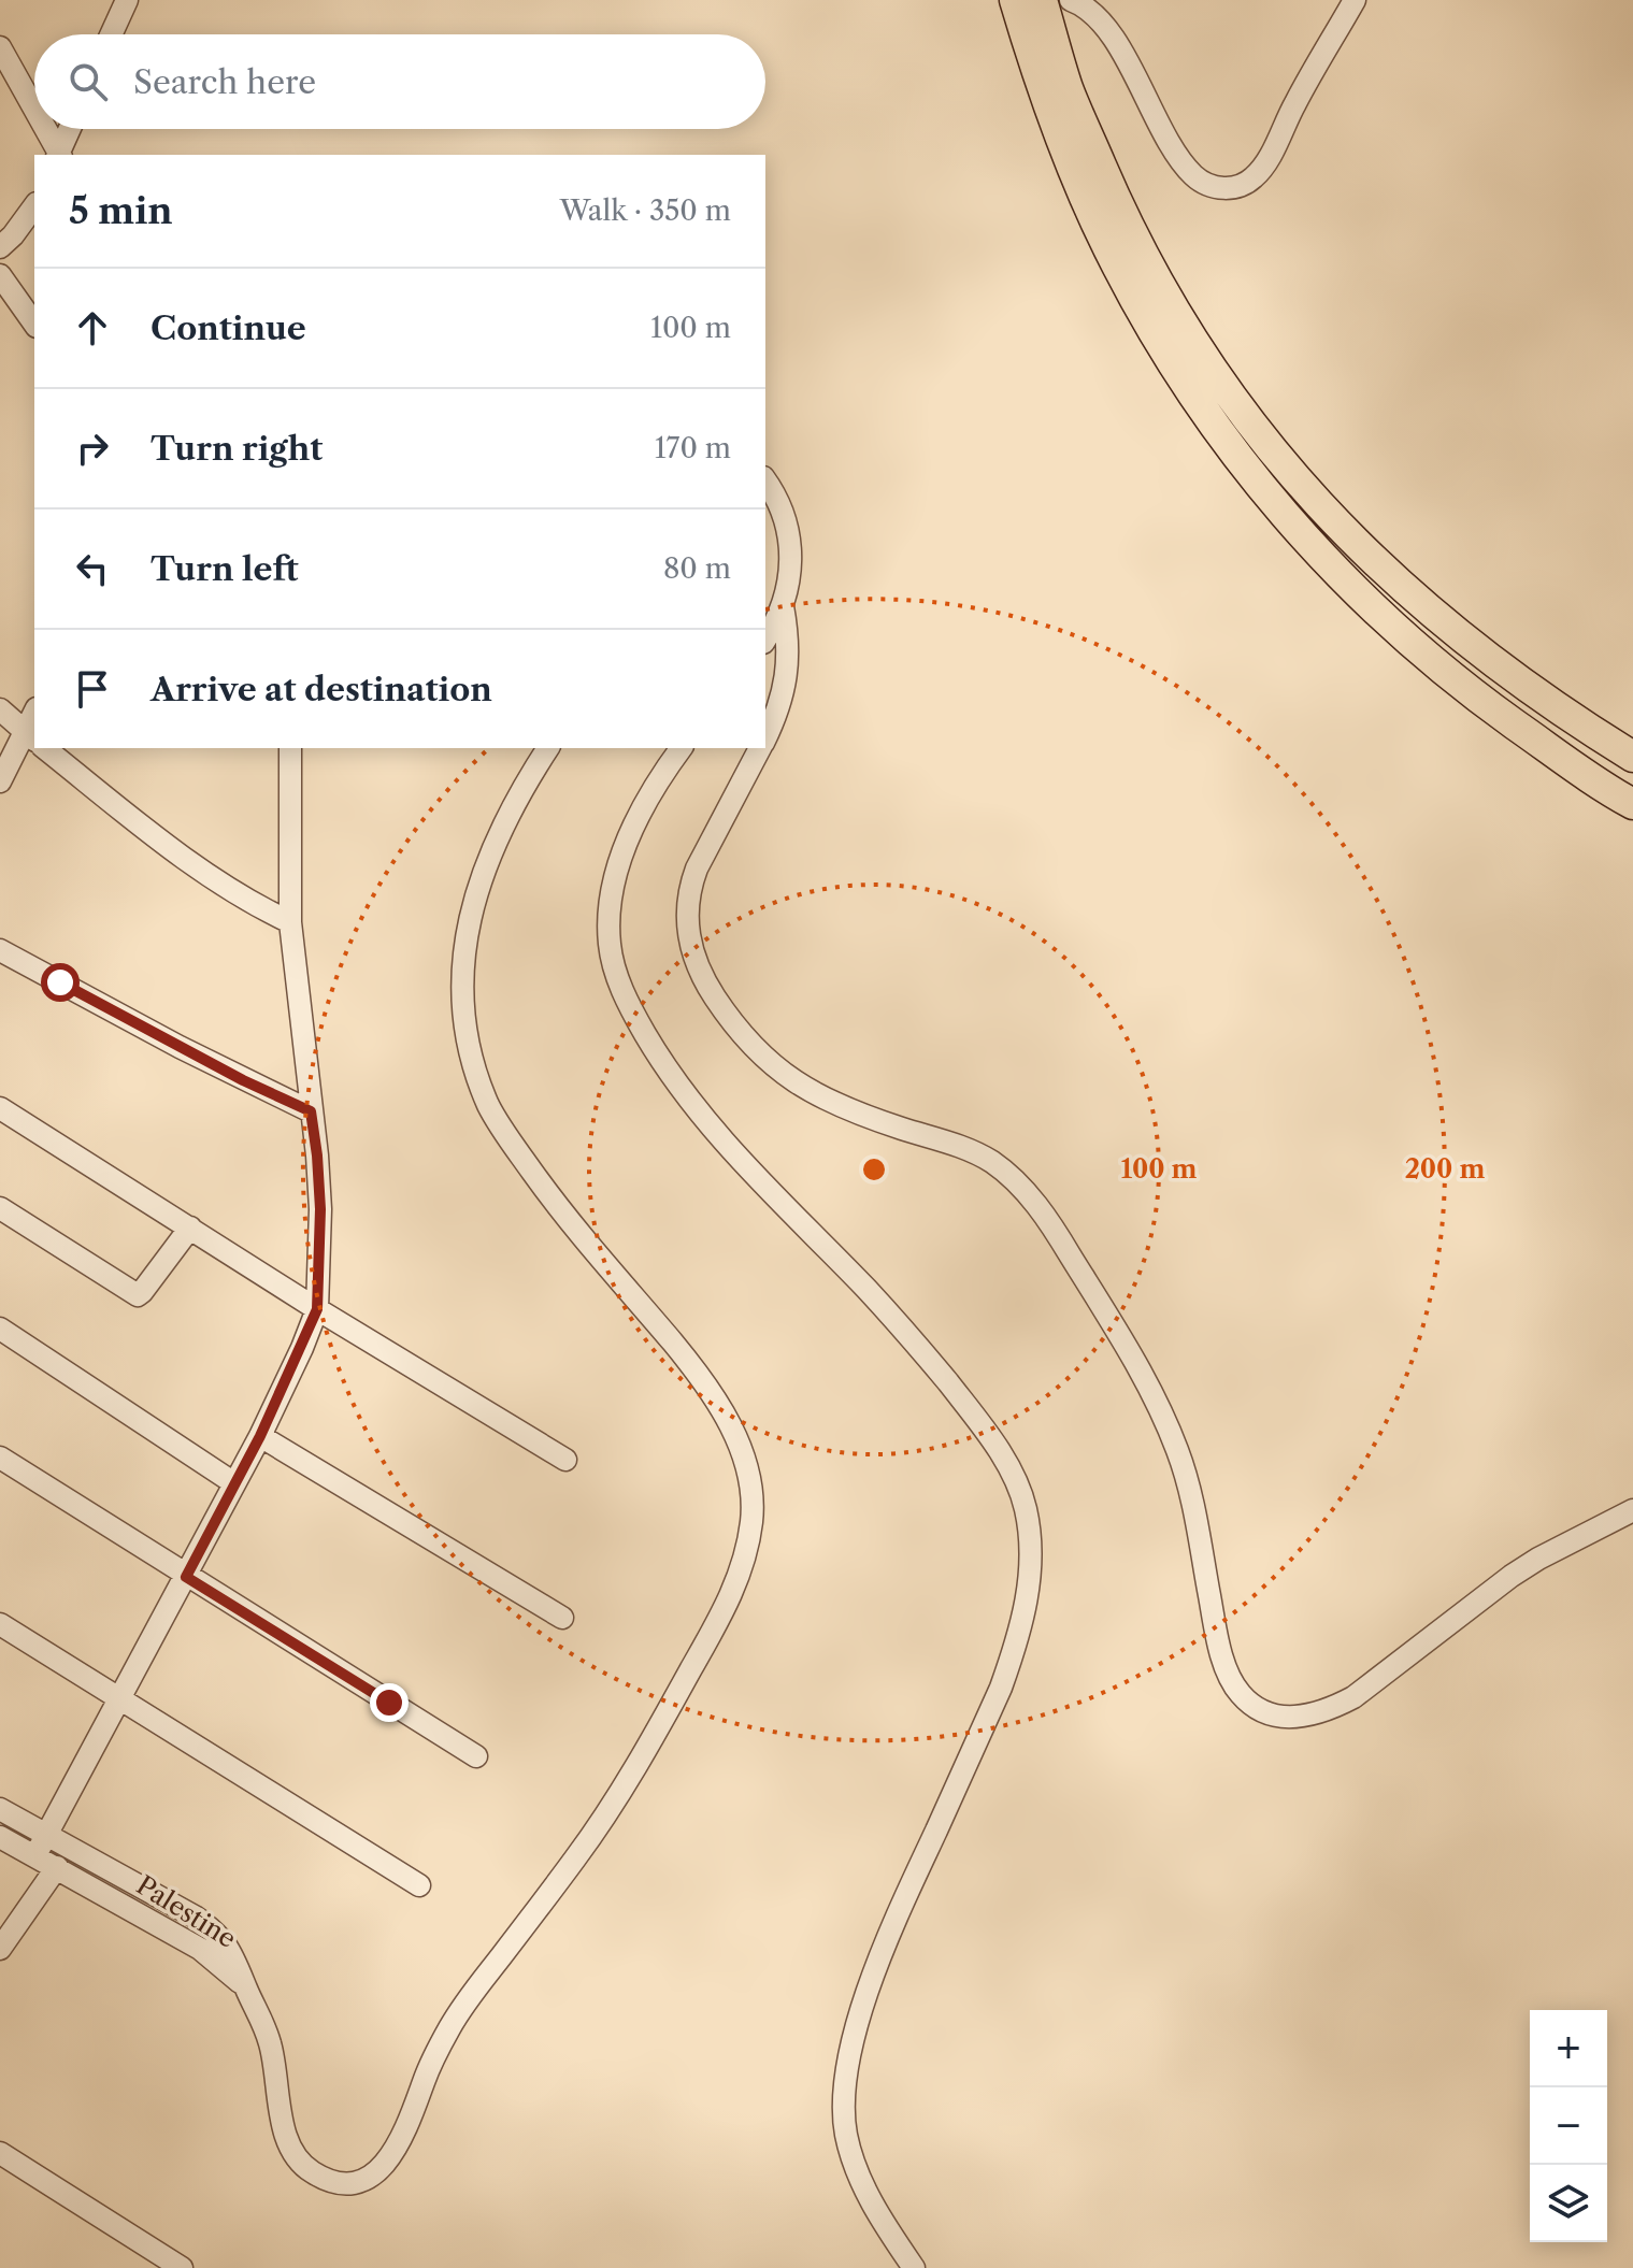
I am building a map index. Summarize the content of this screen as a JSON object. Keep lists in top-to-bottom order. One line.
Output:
{"streets":{"street":["Palestine"]},"page":{"search":"Search here","heading":["5 min","Walk · 350 m"],"list":[["Continue","100 m"],["Turn right","170 m"],["Turn left","80 m"],"Arrive at destination"],"map_buttons":["+","−"]},"rings":["100 m","200 m"]}
